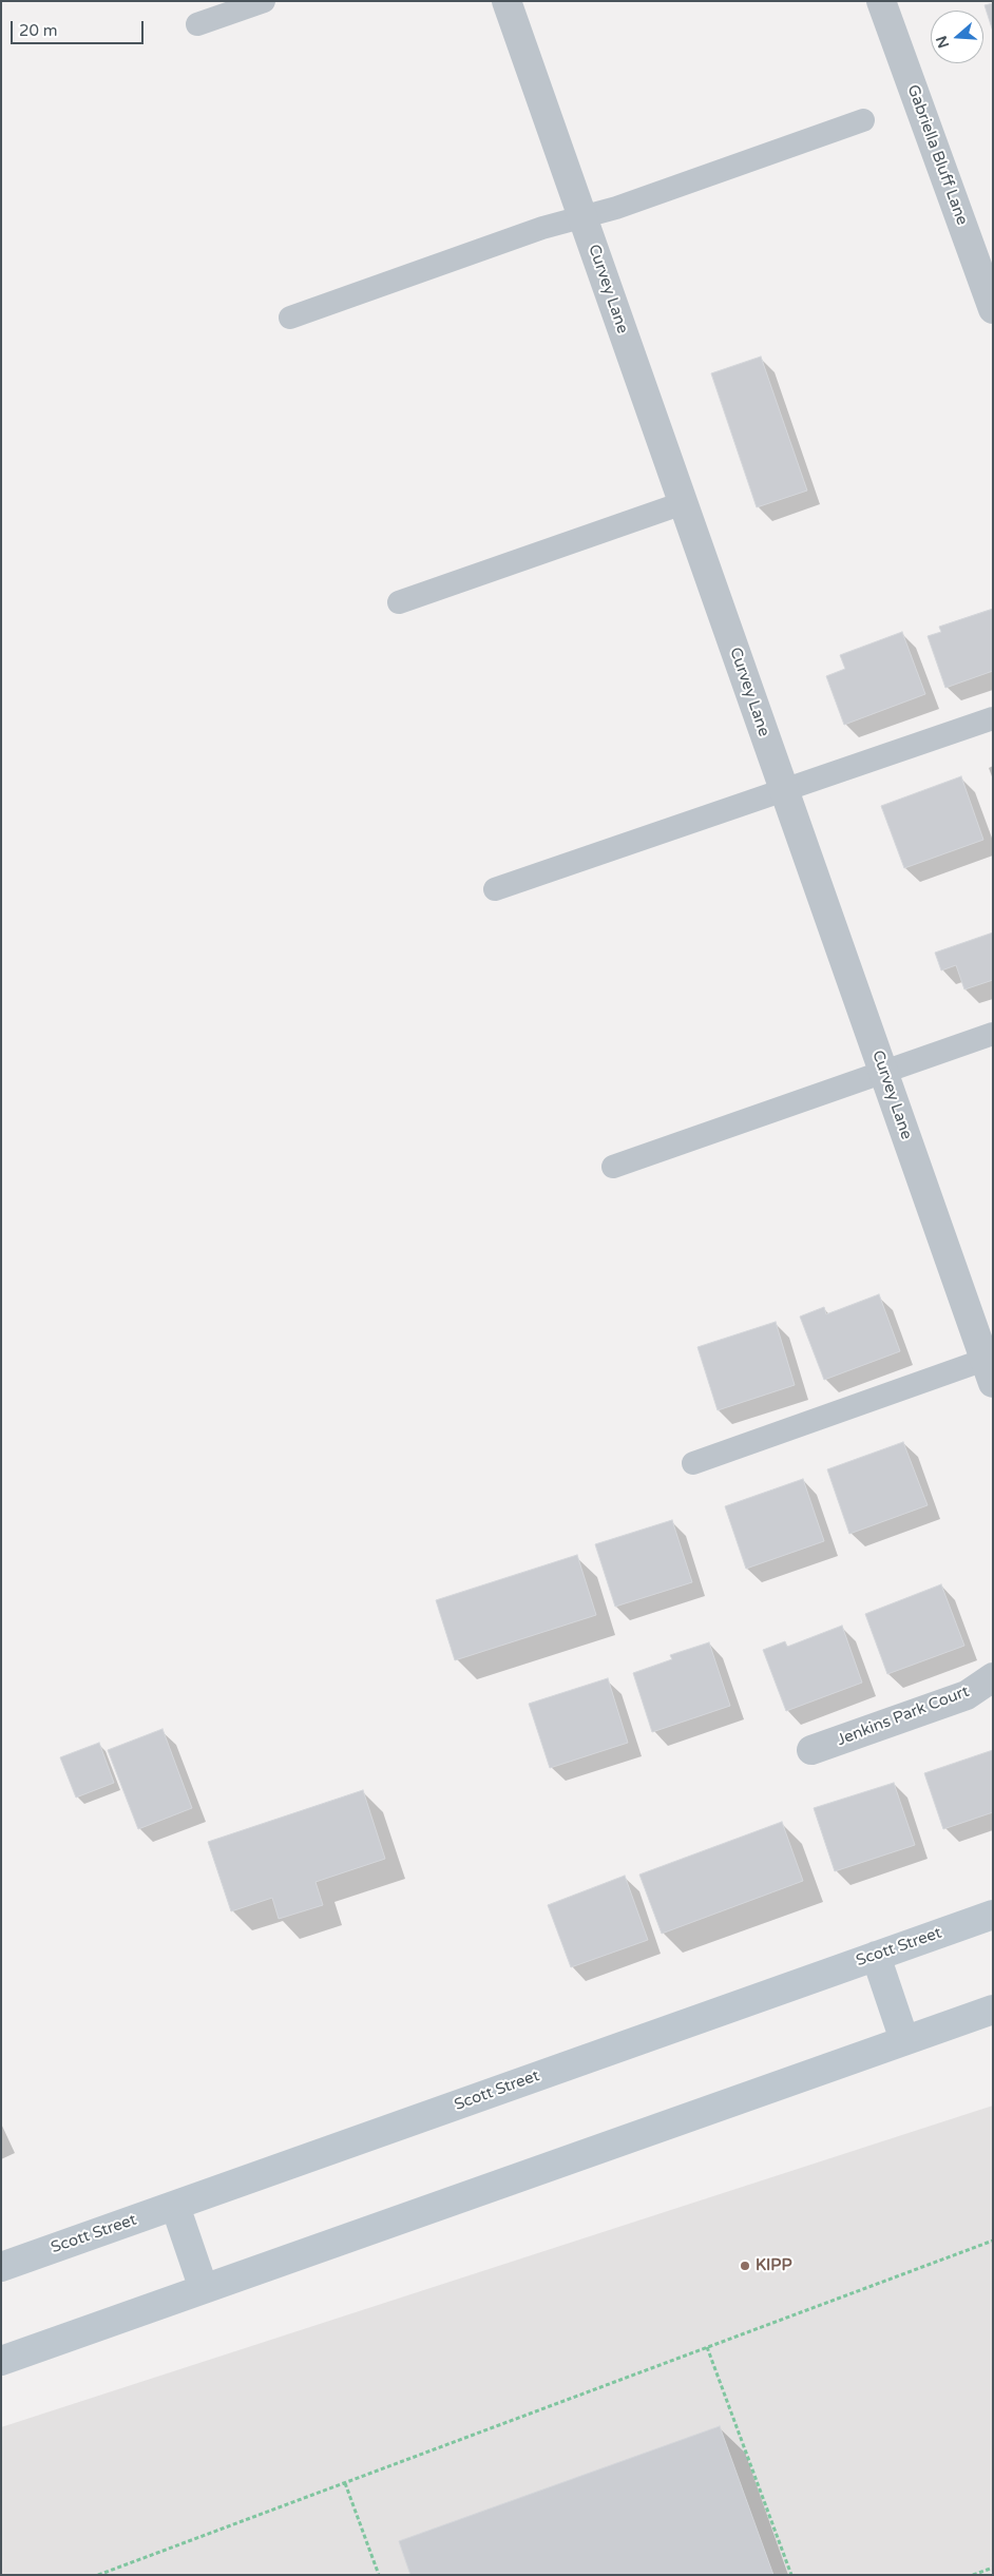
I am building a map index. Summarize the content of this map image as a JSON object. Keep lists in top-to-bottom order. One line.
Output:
{"streets":{"main road":["Scott Street"],"street":["Gabriella Bluff Lane","Curvey Lane","Jenkins Park Court"]},"places":["KIPP"],"scale_bar":"20 m","north":"left"}
